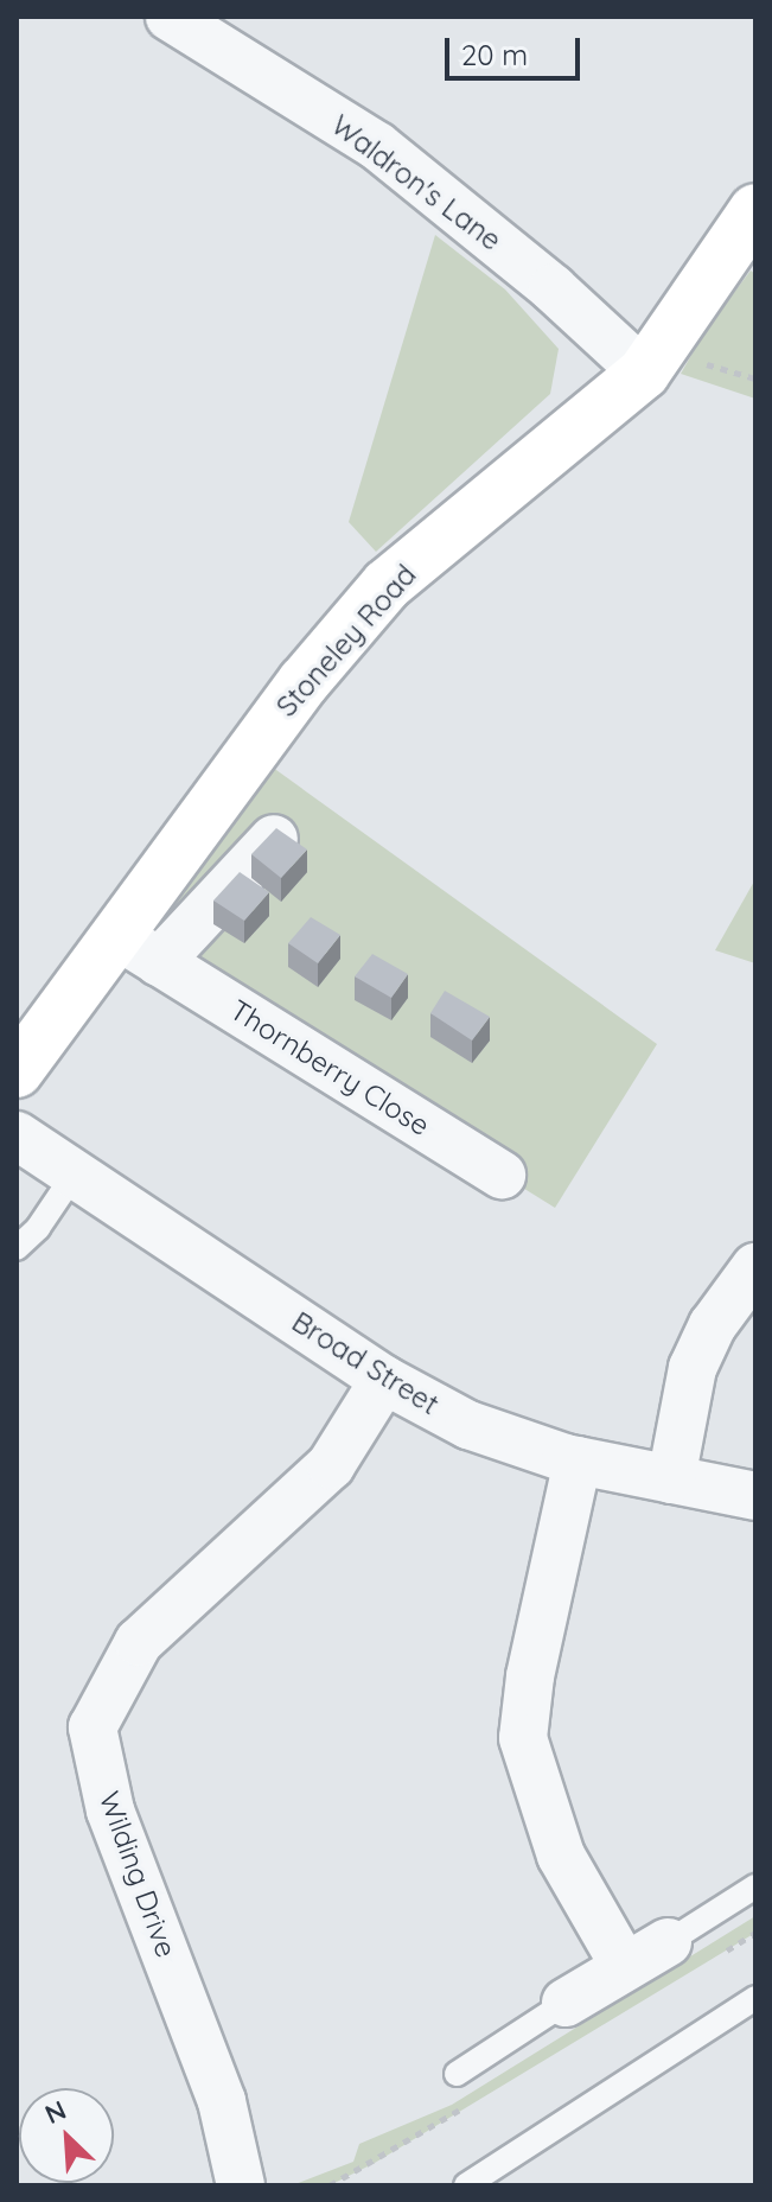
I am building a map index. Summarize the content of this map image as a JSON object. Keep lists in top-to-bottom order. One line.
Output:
{"streets":{"street":["Waldron's Lane","Stoneley Road","Thornberry Close","Broad Street","Wilding Drive"]},"crossings":[["Waldron's Lane","Stoneley Road"],["Stoneley Road","Thornberry Close"],["Broad Street","Wilding Drive"]],"scale_bar":"20 m","north":"top left"}
